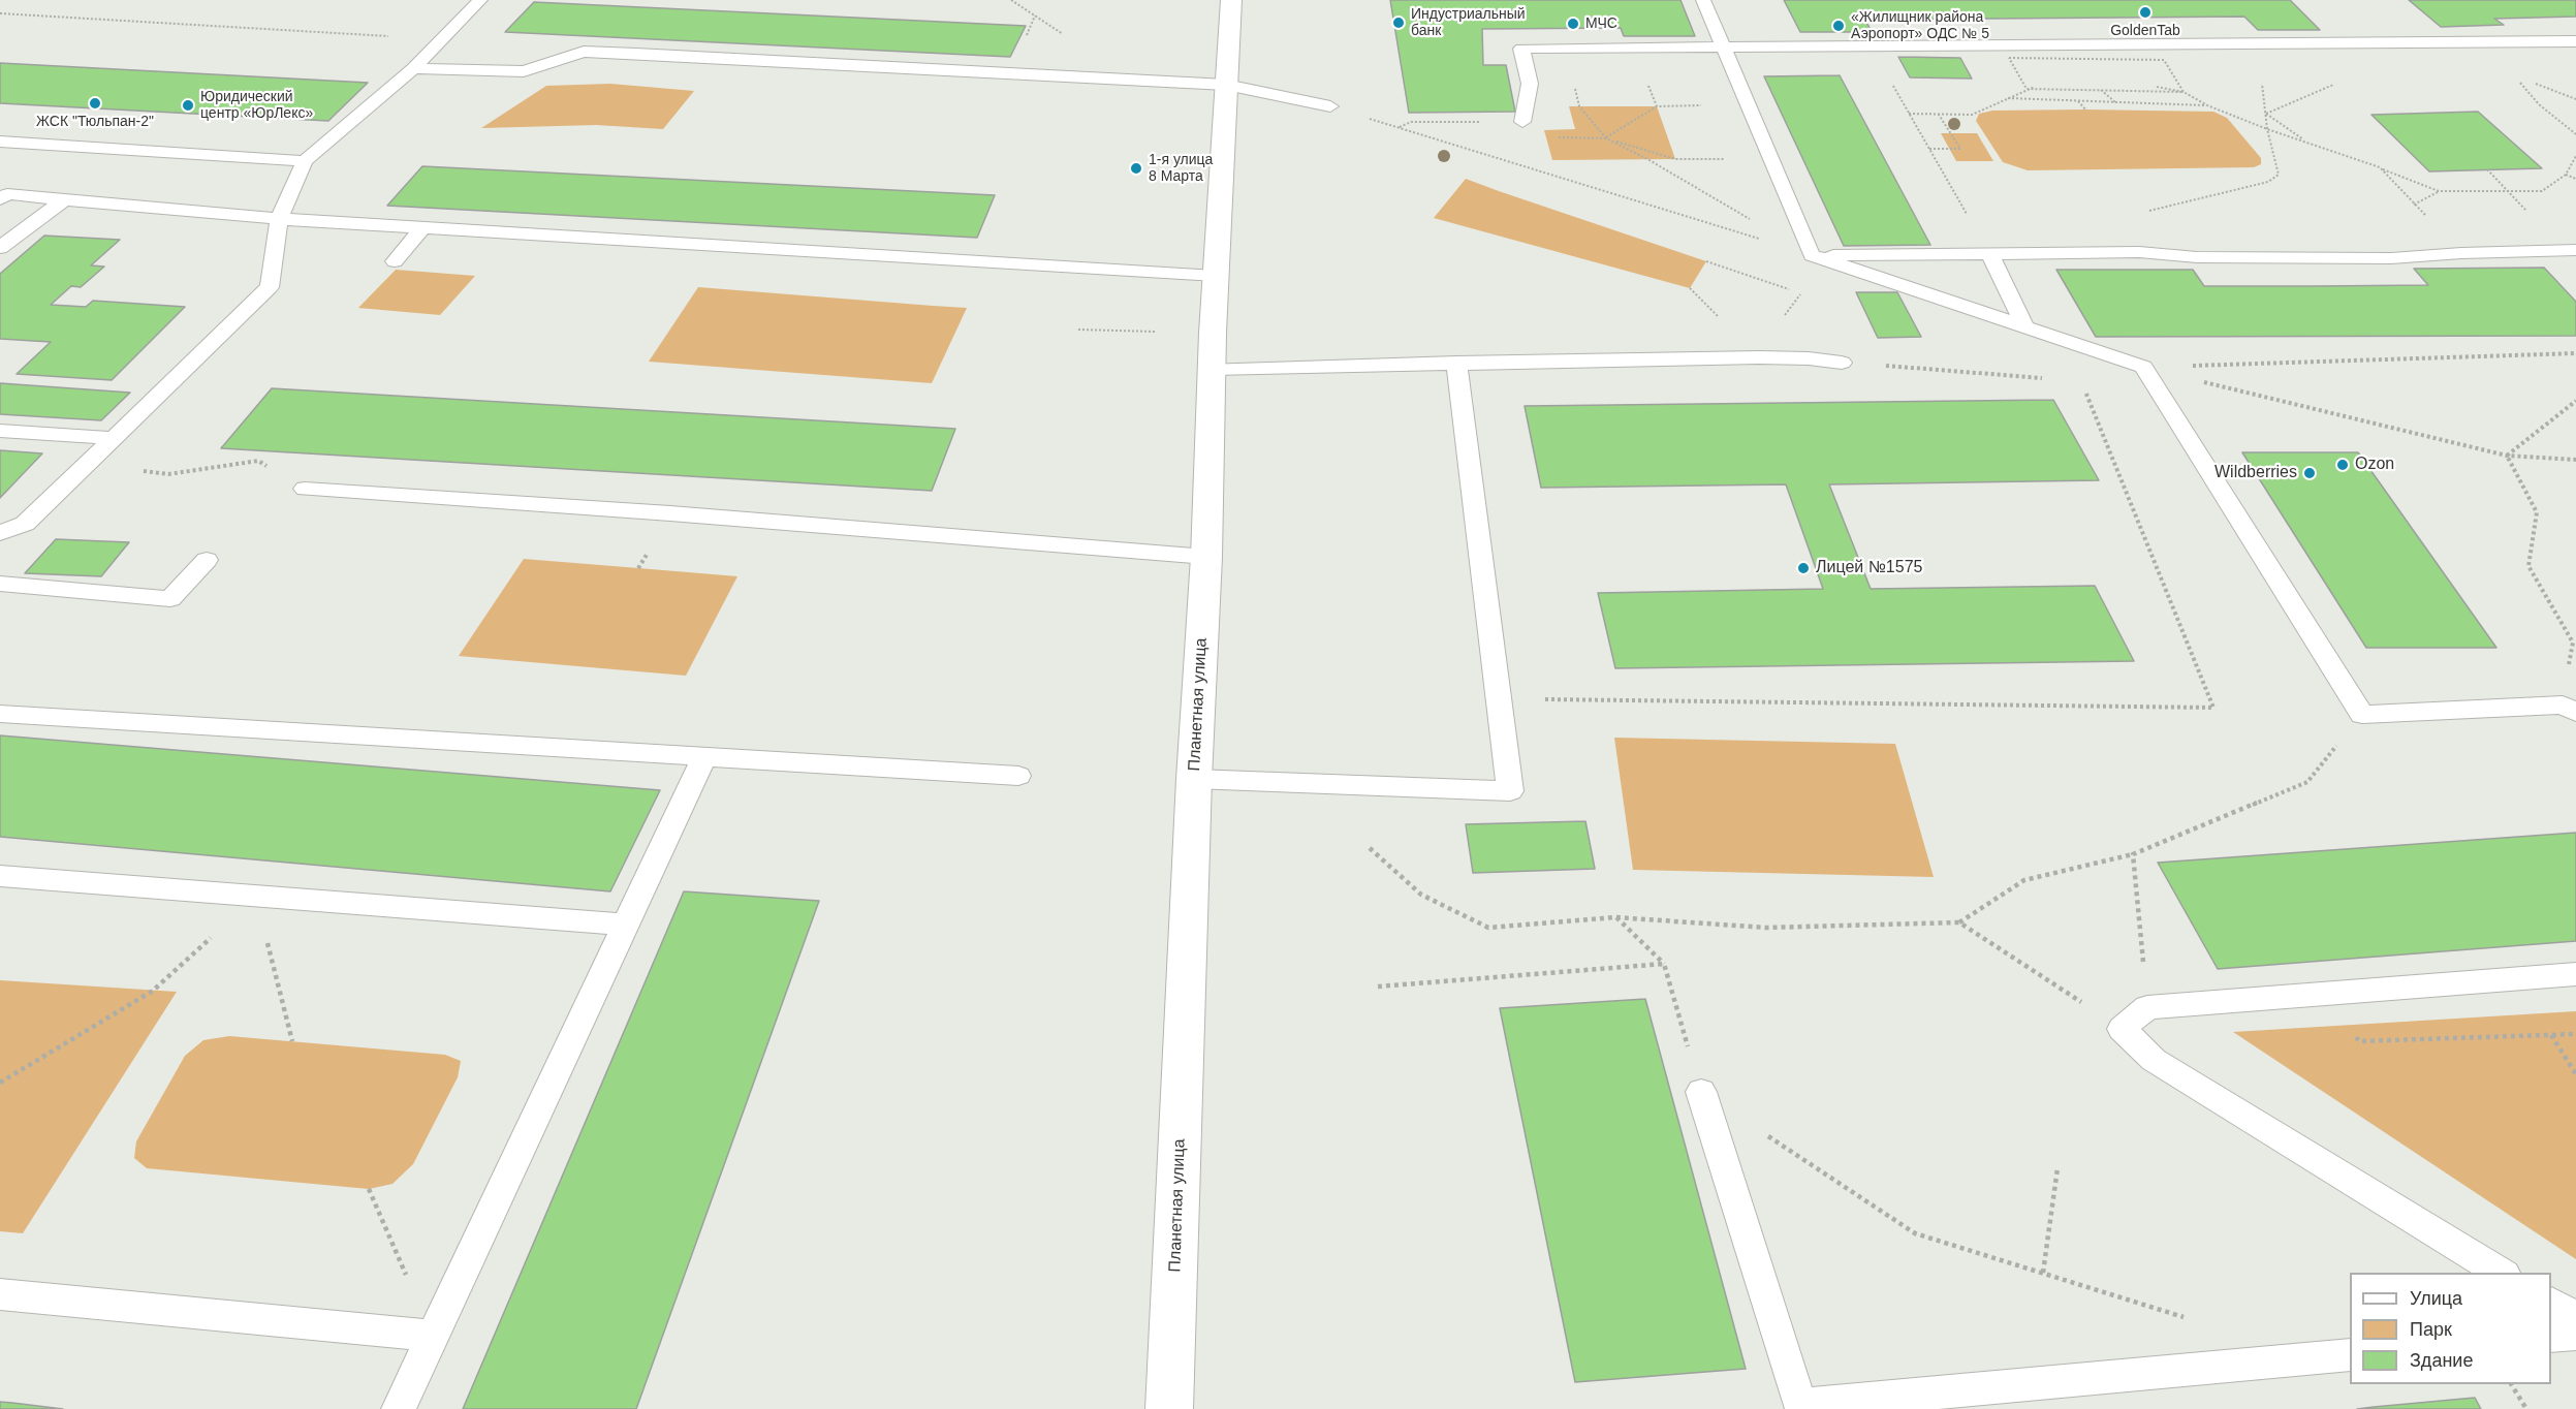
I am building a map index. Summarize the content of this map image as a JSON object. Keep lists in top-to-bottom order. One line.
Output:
{"streets":{"street":["Планетная улица"]},"places":["GoldenTab","Индустриальный банк","МЧС","«Жилищник района Аэропорт» ОДС № 5","ЖСК \"Тюльпан-2\"","Юридический центр «ЮрЛекс»","1-я улица 8 Марта","Ozon","Wildberries","Лицей №1575"],"legend":["Улица","Парк","Здание"]}
